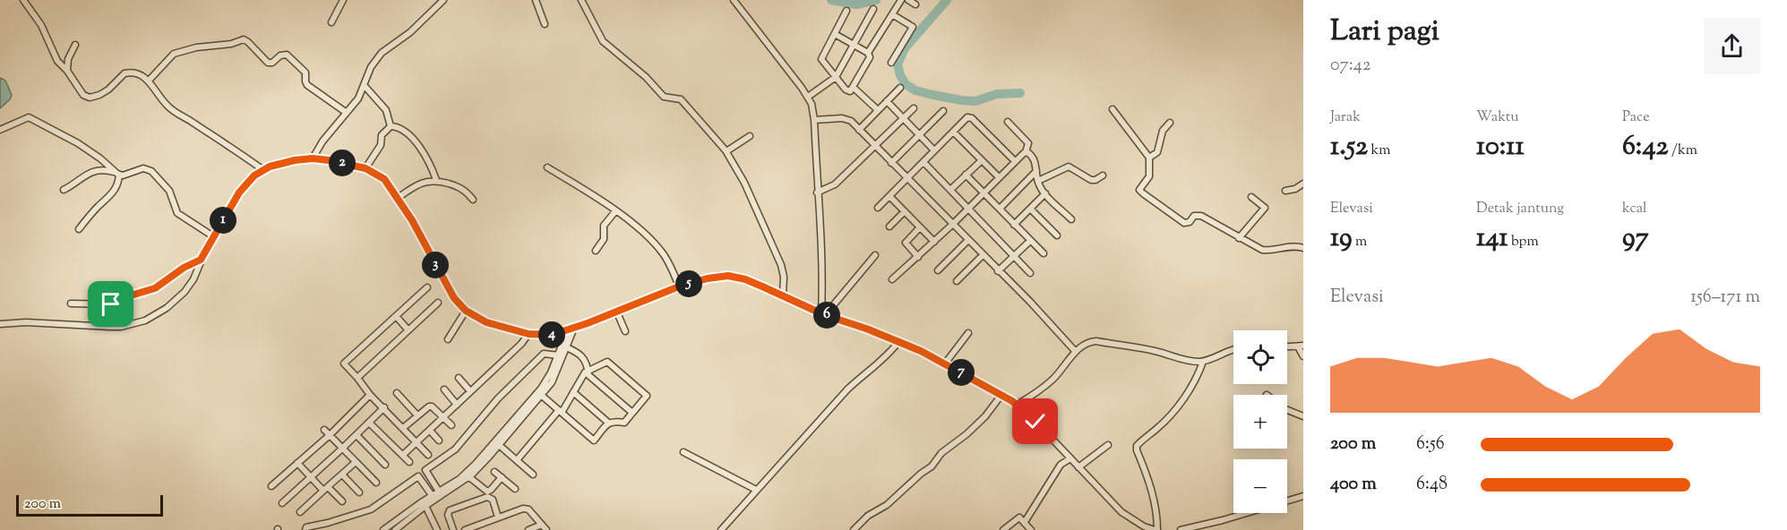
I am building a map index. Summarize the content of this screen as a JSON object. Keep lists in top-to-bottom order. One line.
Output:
{"scale_bar":"200 m","page":{"heading":["Lari pagi","07:42"],"stats":[["Jarak","1.52 km"],["Waktu","10:11"],["Pace","6:42 /km"],["Elevasi","19 m"],["Detak jantung","141 bpm"],["kcal","97"]],"pins":["2","1","3","5","6","4","7"],"chart":["Elevasi","156–171 m"],"map_buttons":["+","−"],"list":[{"name":"200 m","note":"6:56"},{"name":"400 m","note":"6:48"}],"scale":"200 m"}}
